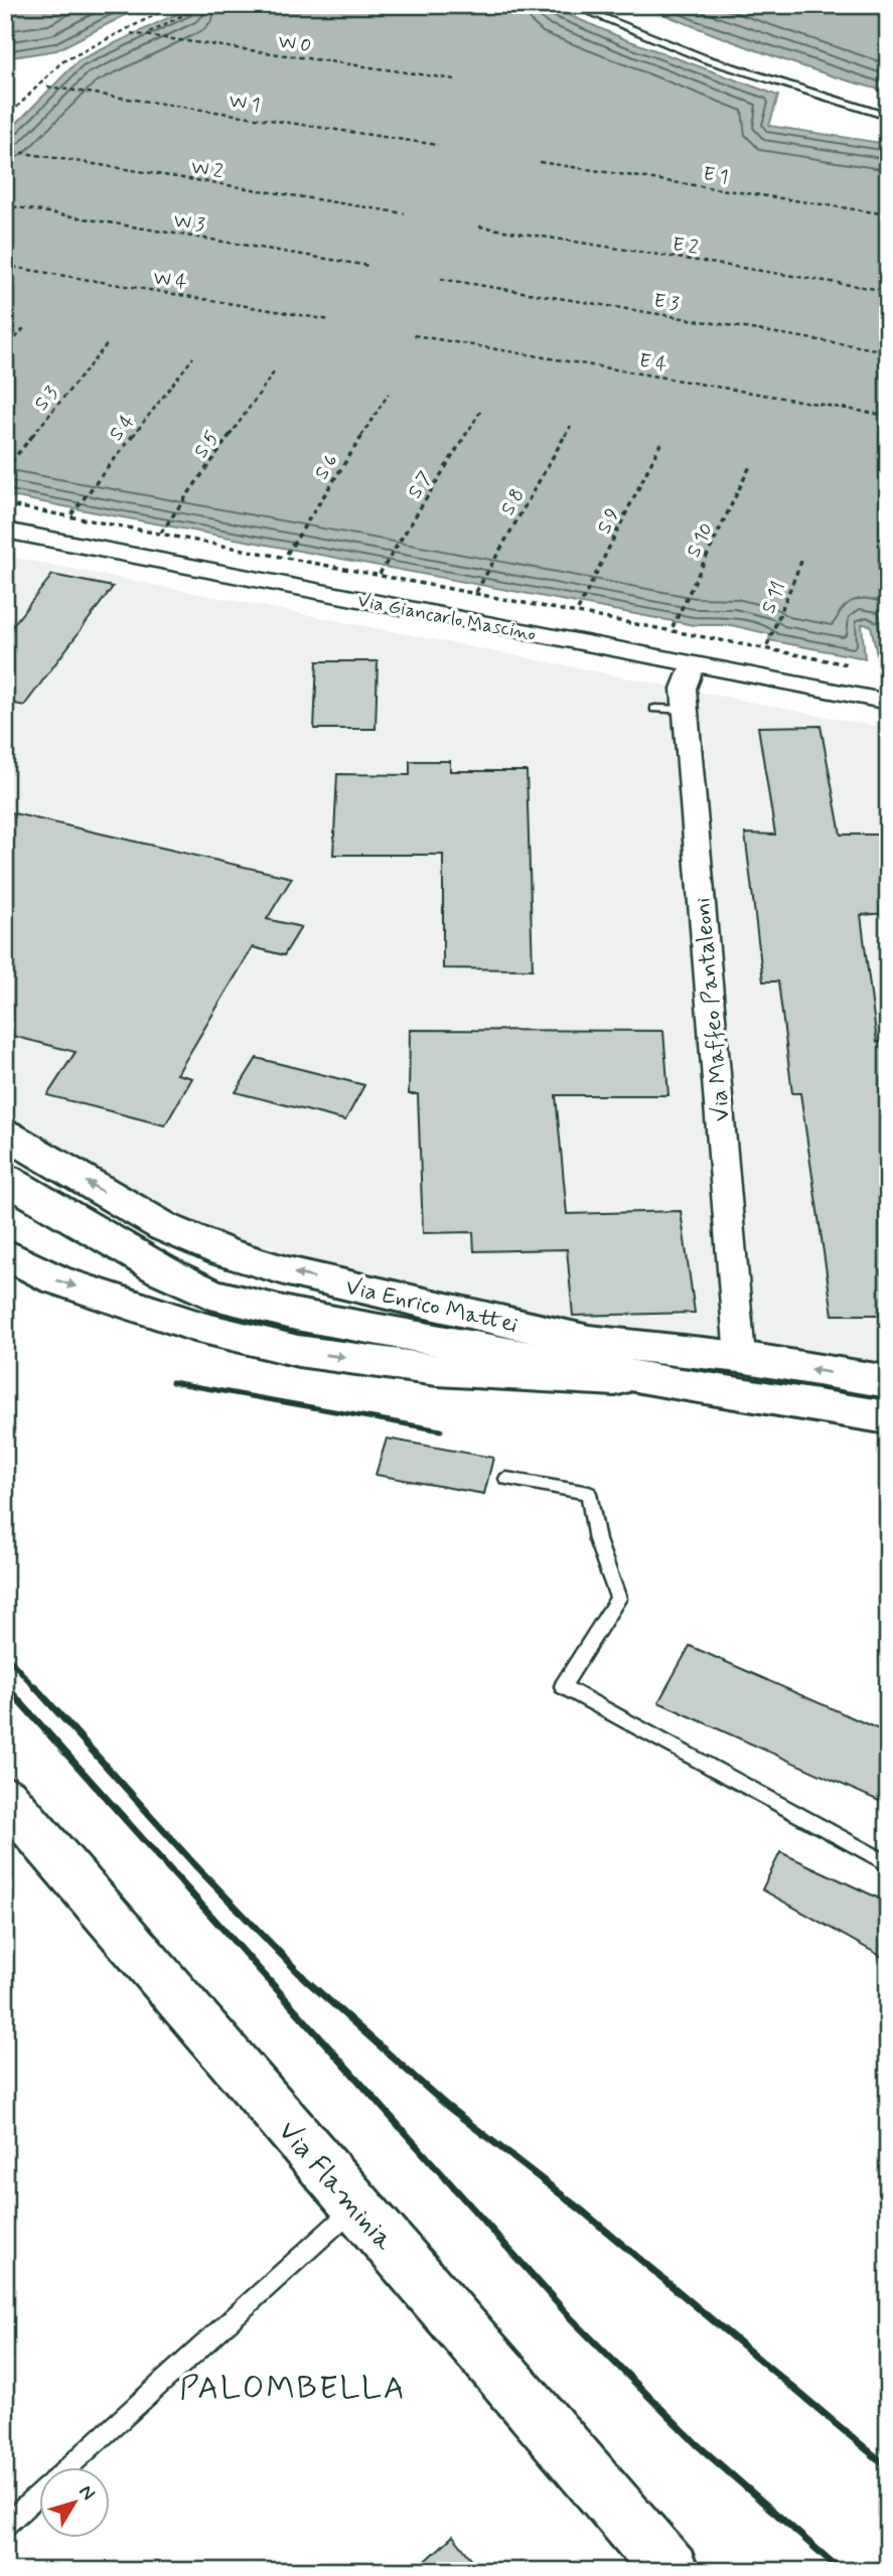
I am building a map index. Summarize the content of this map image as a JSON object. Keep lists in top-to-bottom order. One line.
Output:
{"streets":{"main road":["Via Enrico Mattei","Via Flaminia"],"street":["Via Giancarlo Mascino","Via Maffeo Pantaleoni"],"path":["W 0","W 1","W 2","E 1","W 3","E 2","W 4","E 3","E 4","S 3","S 4","S 5","S 6","S 7","S 8","S 9","S 10","S 11"]},"crossings":[["Via Giancarlo Mascino","Via Maffeo Pantaleoni"],["Via Maffeo Pantaleoni","Via Enrico Mattei"]],"districts":["PALOMBELLA"],"north":"top right"}
